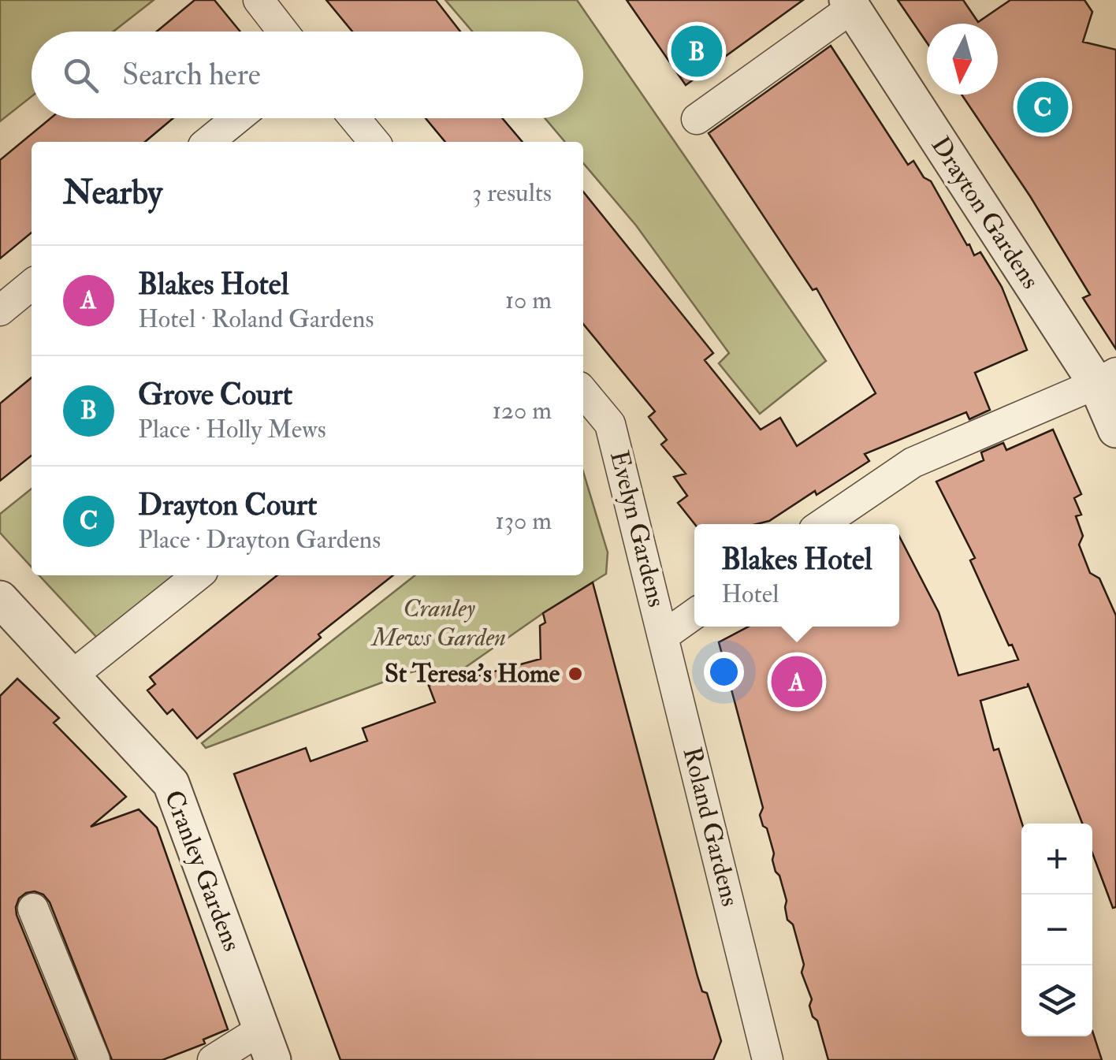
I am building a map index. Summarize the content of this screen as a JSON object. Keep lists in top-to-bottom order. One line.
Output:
{"streets":{"street":["Drayton Gardens","Evelyn Gardens","Roland Gardens","Cranley Gardens"]},"crossings":[["Evelyn Gardens","Roland Gardens"]],"parks":["Cranley Mews Garden"],"places":["St Teresa's Home"],"north":"bottom","page":{"pins":["B","C","A"],"search":"Search here","heading":["Nearby","3 results"],"list":[{"mark":"A","name":"Blakes Hotel","note":"Hotel · Roland Gardens","value":"10 m"},{"mark":"B","name":"Grove Court","note":"Place · Holly Mews","value":"120 m"},{"mark":"C","name":"Drayton Court","note":"Place · Drayton Gardens","value":"130 m"}],"popup":["Blakes Hotel","Hotel"],"map_buttons":["+","−"]}}
